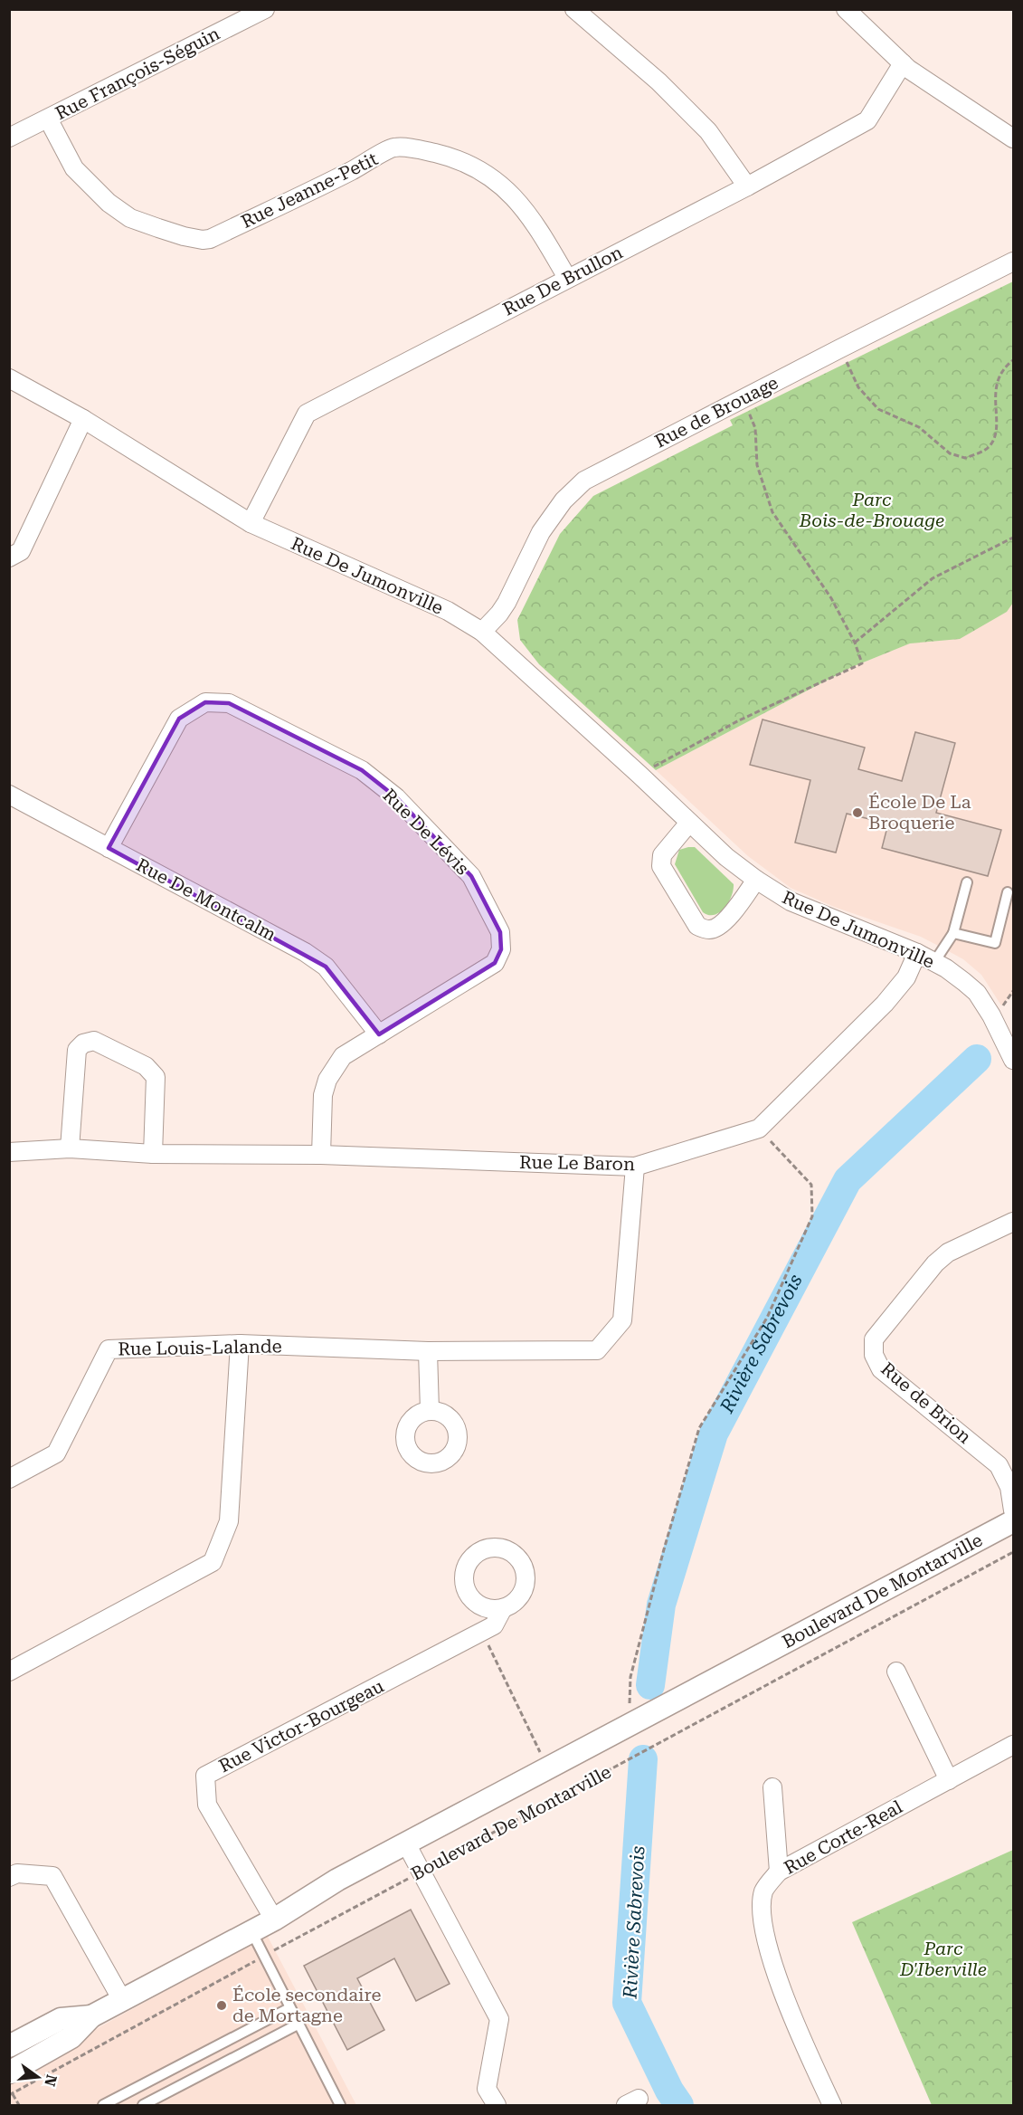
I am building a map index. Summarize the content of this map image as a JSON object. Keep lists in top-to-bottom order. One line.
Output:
{"streets":{"street":["Rue François-Séguin","Rue Jeanne-Petit","Rue De Brullon","Rue de Brouage","Rue De Jumonville","Rue De Lévis","Rue De Montcalm","Rue Le Baron","Rue Louis-Lalande","Rue de Brion","Boulevard De Montarville","Rue Victor-Bourgeau","Rue Corte-Real"]},"crossings":[["Rue François-Séguin","Rue Jeanne-Petit"],["Rue Jeanne-Petit","Rue De Brullon"],["Rue De Brullon","Rue De Jumonville"],["Rue de Brouage","Rue De Jumonville"],["Rue De Jumonville","Rue Le Baron"],["Rue De Lévis","Rue De Montcalm"],["Rue De Lévis","Rue Le Baron"],["Rue Le Baron","Rue Louis-Lalande"],["Boulevard De Montarville","Rue Victor-Bourgeau"]],"water":["Rivière Sabrevois"],"parks":["Parc Bois-de-Brouage","Parc D'Iberville"],"places":["École De La Broquerie","École secondaire de Mortagne"],"north":"right"}
